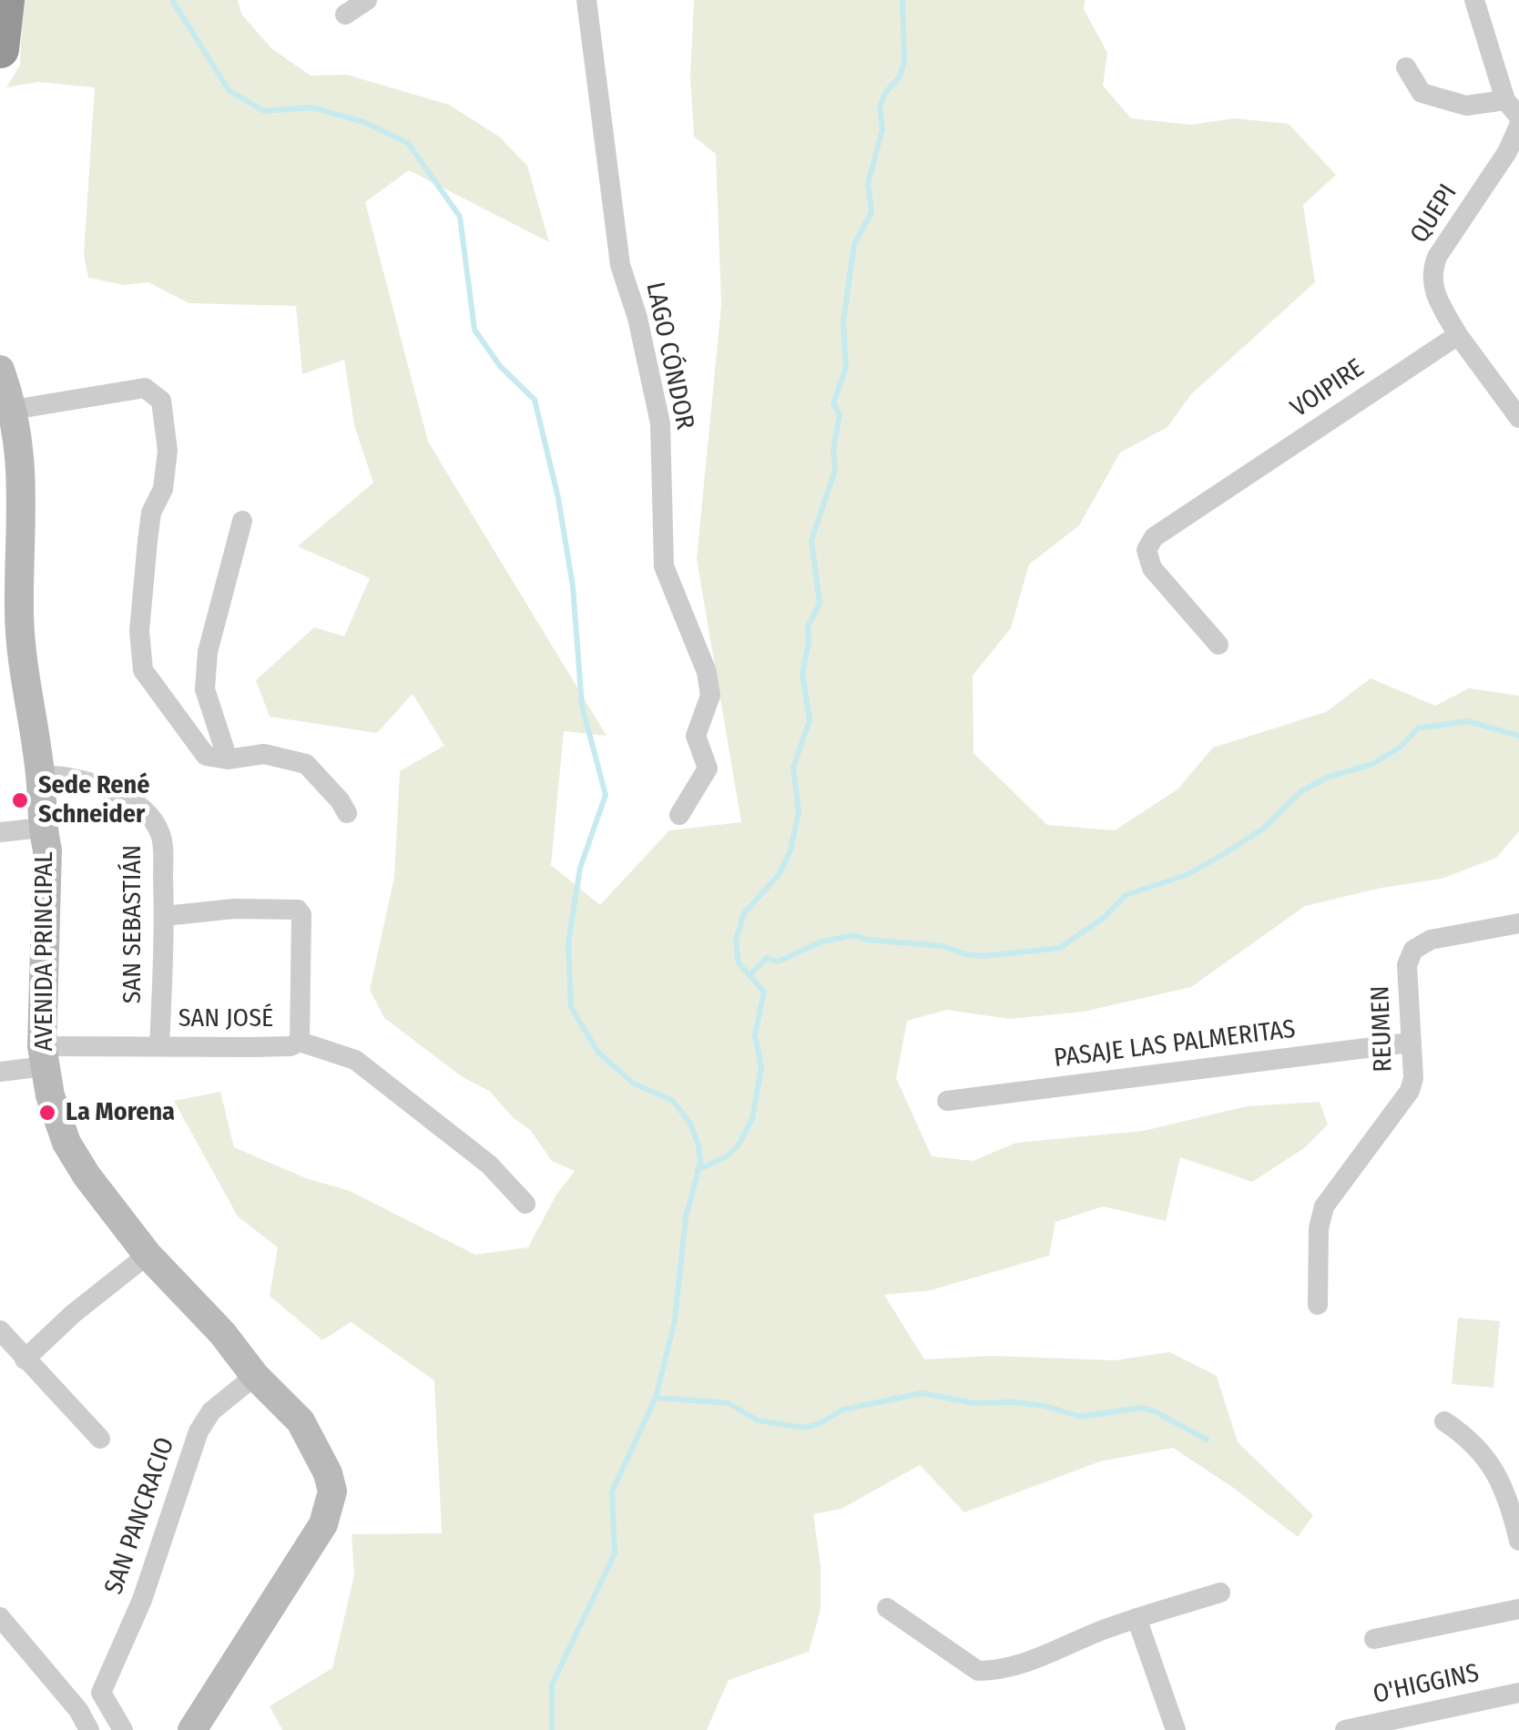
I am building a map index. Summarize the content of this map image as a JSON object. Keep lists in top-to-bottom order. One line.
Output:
{"streets":{"street":["QUEPI","LAGO CÓNDOR","VOIPIRE","SAN SEBASTIÁN","AVENIDA PRINCIPAL","SAN JOSÉ","REUMEN","PASAJE LAS PALMERITAS","SAN PANCRACIO","O'HIGGINS"]},"crossings":[["QUEPI","VOIPIRE"],["SAN SEBASTIÁN","AVENIDA PRINCIPAL"],["SAN SEBASTIÁN","SAN JOSÉ"],["AVENIDA PRINCIPAL","SAN JOSÉ"],["AVENIDA PRINCIPAL","SAN PANCRACIO"],["REUMEN","PASAJE LAS PALMERITAS"]],"places":["Sede René Schneider","La Morena"]}
